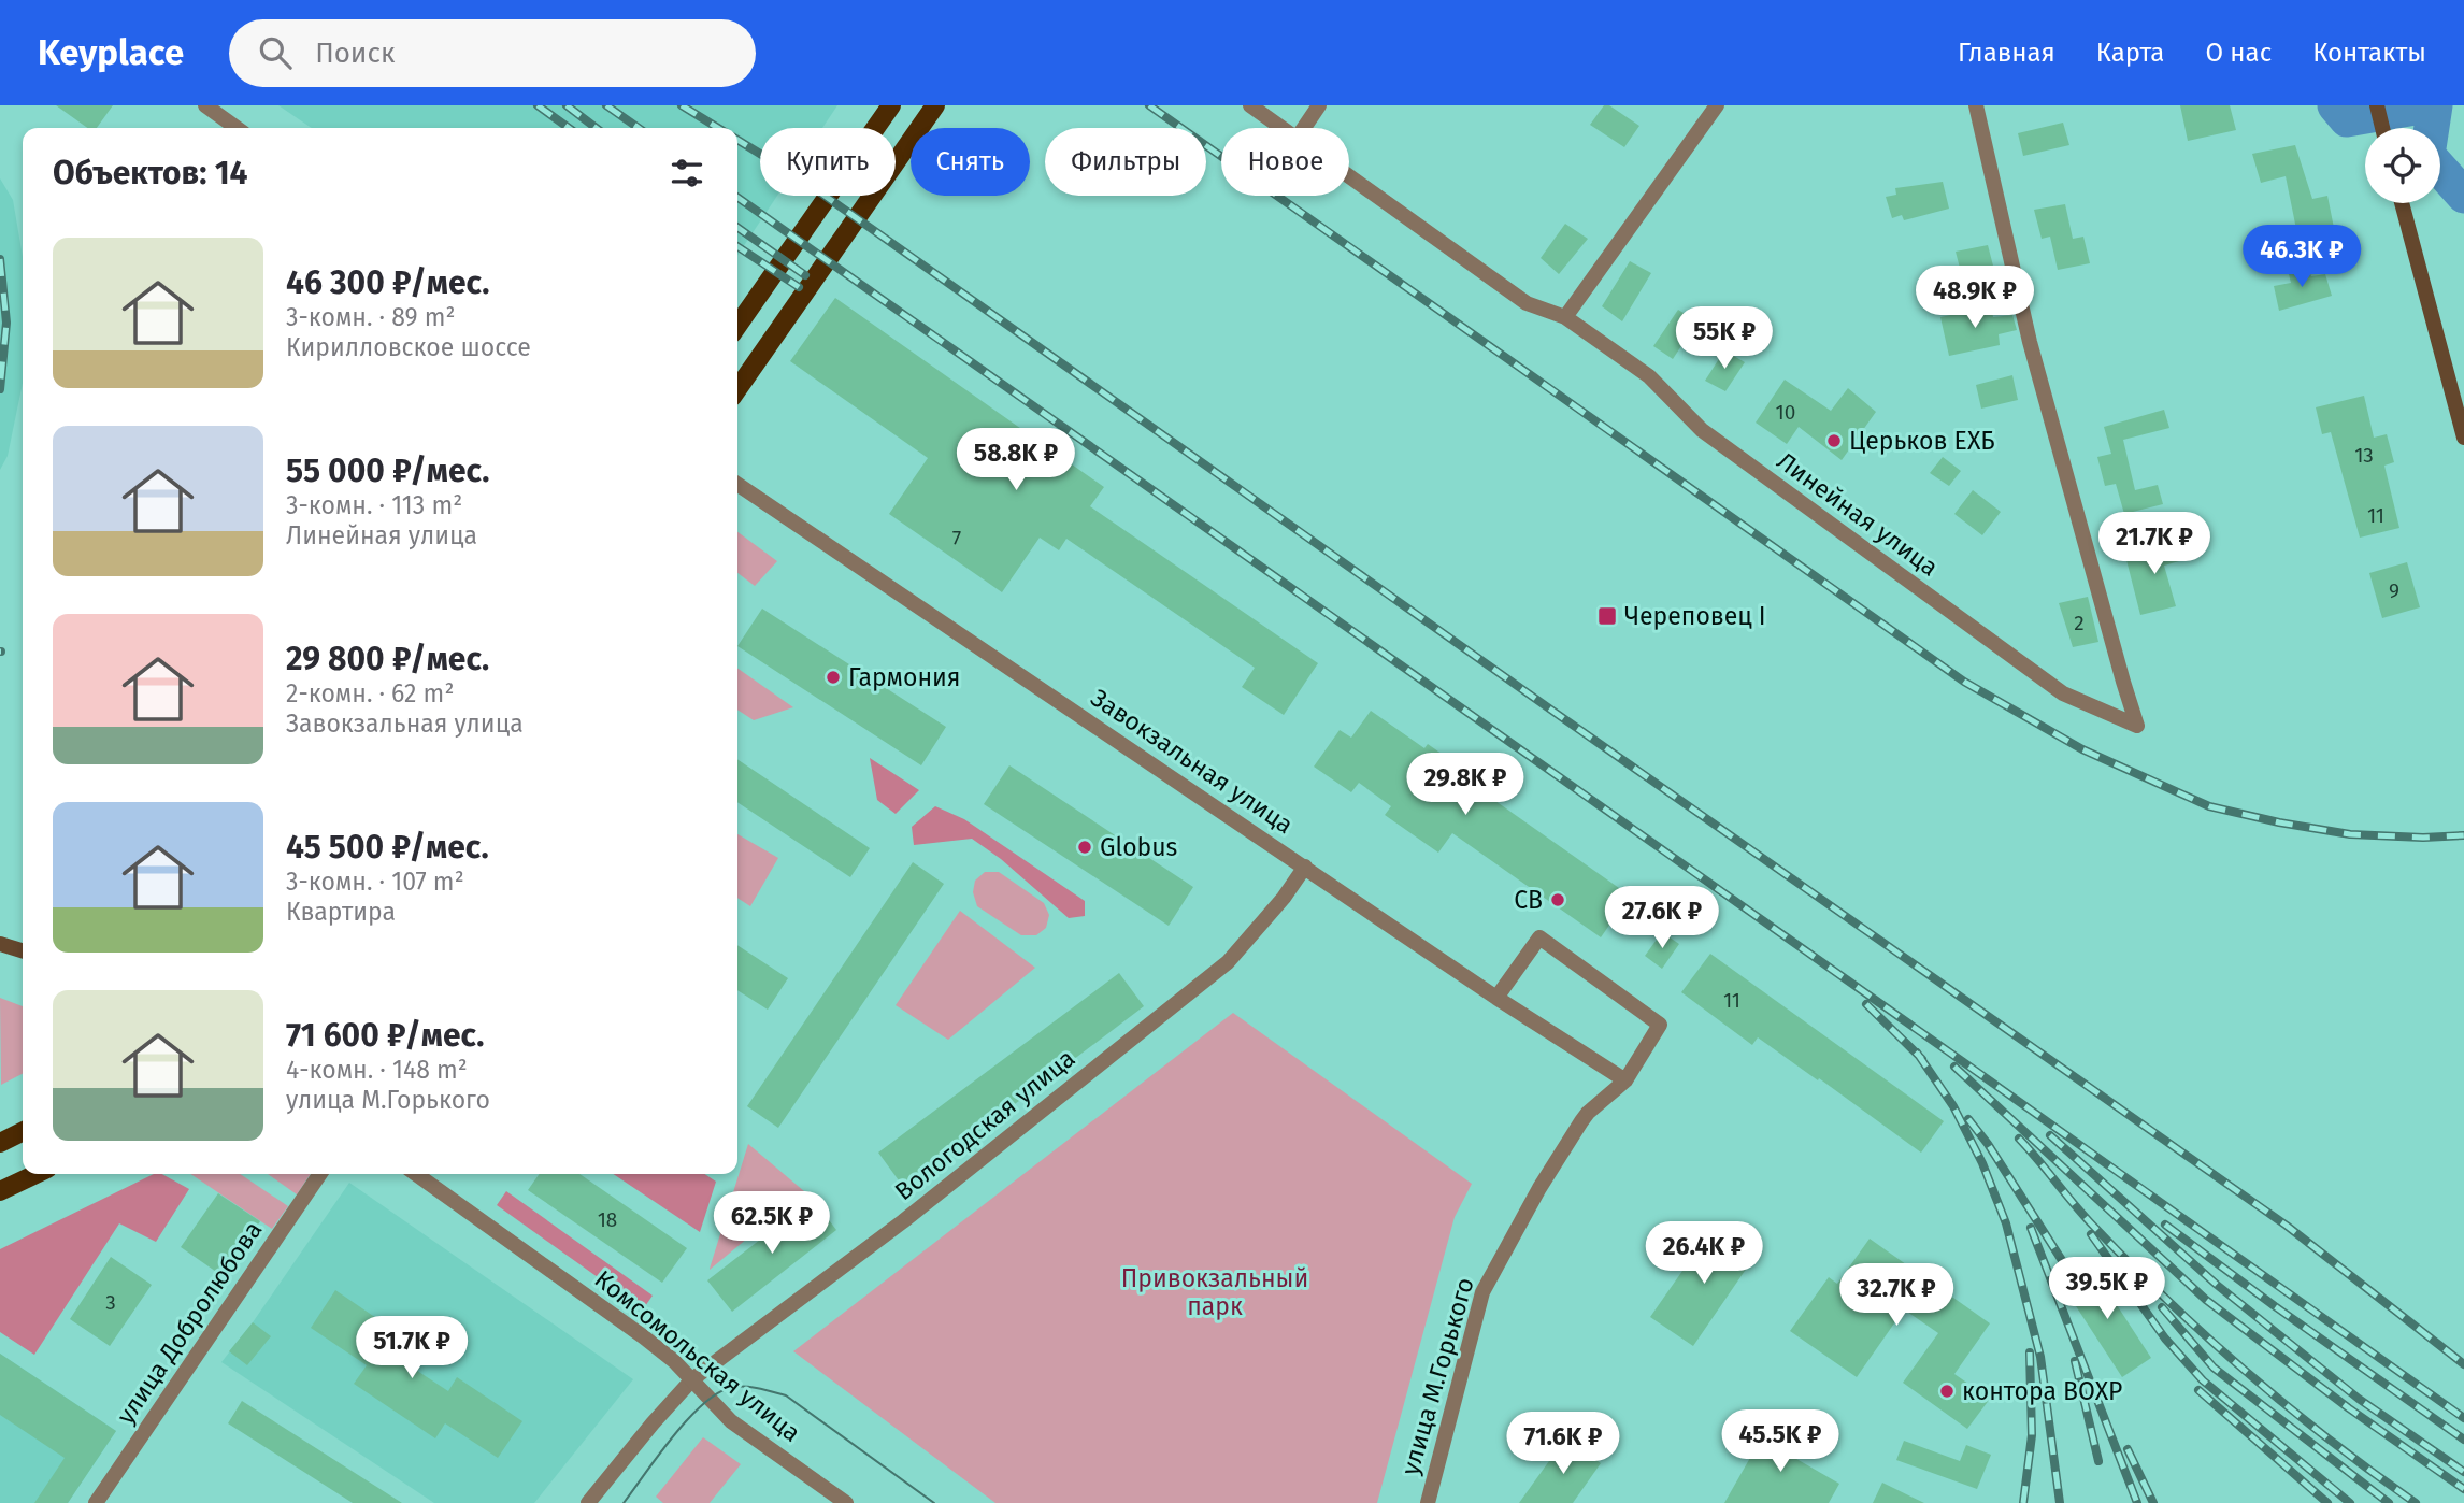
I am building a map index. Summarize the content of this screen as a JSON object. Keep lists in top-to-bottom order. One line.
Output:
{"streets":{"street":["Линейная улица","Завокзальная улица","Вологодская улица","улица Добролюбова","Комсомольская улица","улица М.Горького"]},"crossings":[["Завокзальная улица","Вологодская улица"],["Завокзальная улица","улица М.Горького"],["Вологодская улица","Комсомольская улица"]],"parks":["Привокзальный парк"],"places":{"other":["Церьков ЕХБ","Гармония","Globus","СВ","контора ВОХР"],"transit":["Череповец I"]},"house_numbers":["10","13","11","7","9","2","11","18","3"],"page":{"header":"Keyplace","search":"Поиск","nav":["Главная","Карта","О нас","Контакты"],"chip":["Купить","Снять","Фильтры","Новое"],"heading":"Объектов: 14","list":[{"name":"46 300 ₽/мес.","note":"3-комн. · 89 m² · Кирилловское шоссе"},{"name":"55 000 ₽/мес.","note":"3-комн. · 113 m² · Линейная улица"},{"name":"29 800 ₽/мес.","note":"2-комн. · 62 m² · Завокзальная улица"},{"name":"45 500 ₽/мес.","note":"3-комн. · 107 m² · Квартира"},{"name":"71 600 ₽/мес.","note":"4-комн. · 148 m² · улица М.Горького"}],"price":["46.3K ₽","48.9K ₽","55K ₽","58.8K ₽","21.7K ₽","29.8K ₽","27.6K ₽","62.5K ₽","26.4K ₽","39.5K ₽","32.7K ₽","51.7K ₽","45.5K ₽","71.6K ₽"]}}
